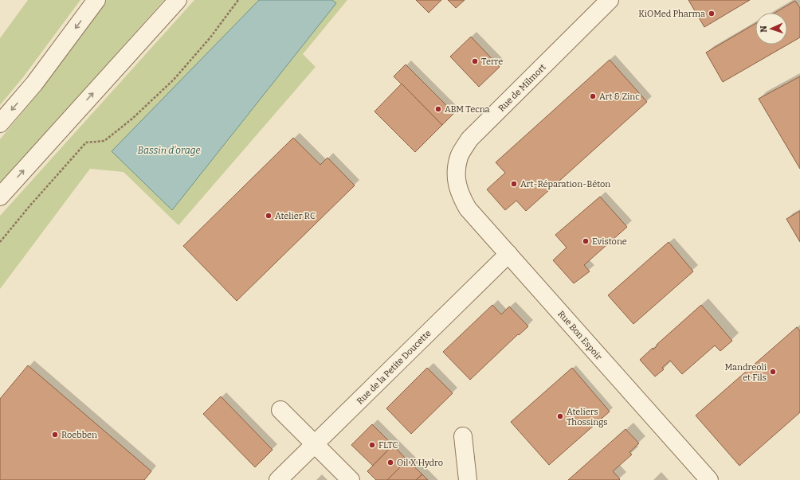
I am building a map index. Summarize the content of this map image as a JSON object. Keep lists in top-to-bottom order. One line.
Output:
{"streets":{"street":["Rue de Milmort","Rue Bon Espoir","Rue de la Petite Doucette"]},"crossings":[["Rue de Milmort","Rue Bon Espoir"],["Rue Bon Espoir","Rue de la Petite Doucette"]],"water":["Bassin d'orage"],"places":["KiOMed Pharma","Terre","Art & Zinc","ABM Tecna","Art-Réparation-Béton","Atelier RC","Evistone","Mandreoli et Fils","Ateliers Thossings","Roebben","FLTC","Oil X Hydro"],"north":"left"}
